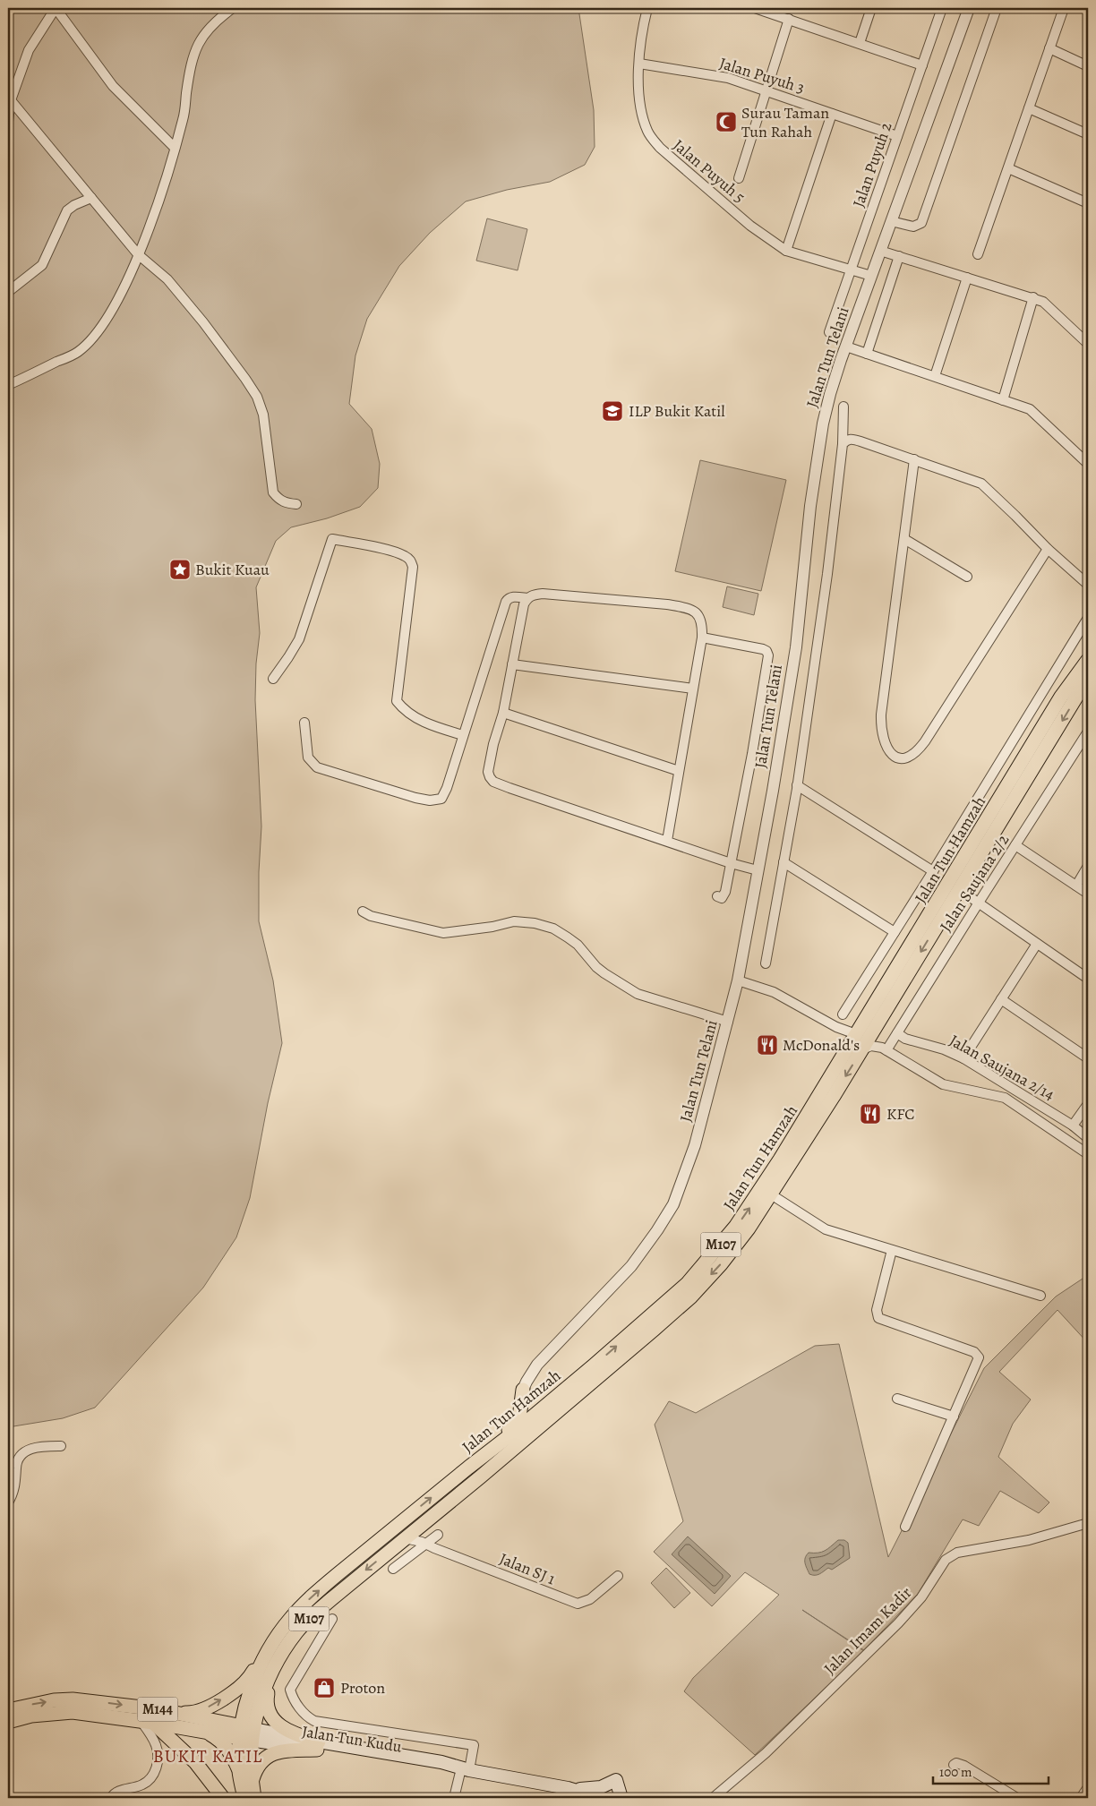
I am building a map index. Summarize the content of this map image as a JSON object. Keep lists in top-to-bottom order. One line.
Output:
{"streets":{"main road":["Jalan Tun Hamzah","M107","M144","Jalan Tun Kudu"],"street":["Jalan Puyuh 3","Jalan Puyuh 2","Jalan Puyuh 5","Jalan Tun Telani","Jalan Saujana 2/2","Jalan Saujana 2/14","Jalan SJ 1","Jalan Imam Kadir"]},"crossings":[["Jalan Puyuh 3","Jalan Puyuh 2"],["Jalan Puyuh 3","Jalan Puyuh 5"],["Jalan Puyuh 2","Jalan Puyuh 5"],["Jalan Puyuh 5","Jalan Tun Telani"],["Jalan Tun Hamzah","M107"],["Jalan Tun Hamzah","Jalan SJ 1"],["Jalan Tun Hamzah","M144"],["Jalan Tun Hamzah","Jalan Tun Kudu"],["Jalan Saujana 2/2","Jalan Saujana 2/14"],["M107","M144"],["M107","Jalan Tun Kudu"],["M144","Jalan Tun Kudu"]],"districts":["BUKIT KATIL"],"places":{"mosque":["Surau Taman Tun Rahah"],"school or university":["ILP Bukit Katil"],"place":["Bukit Kuau"],"restaurant":["McDonald's","KFC"],"shop":["Proton"]},"scale_bar":"100 m"}
